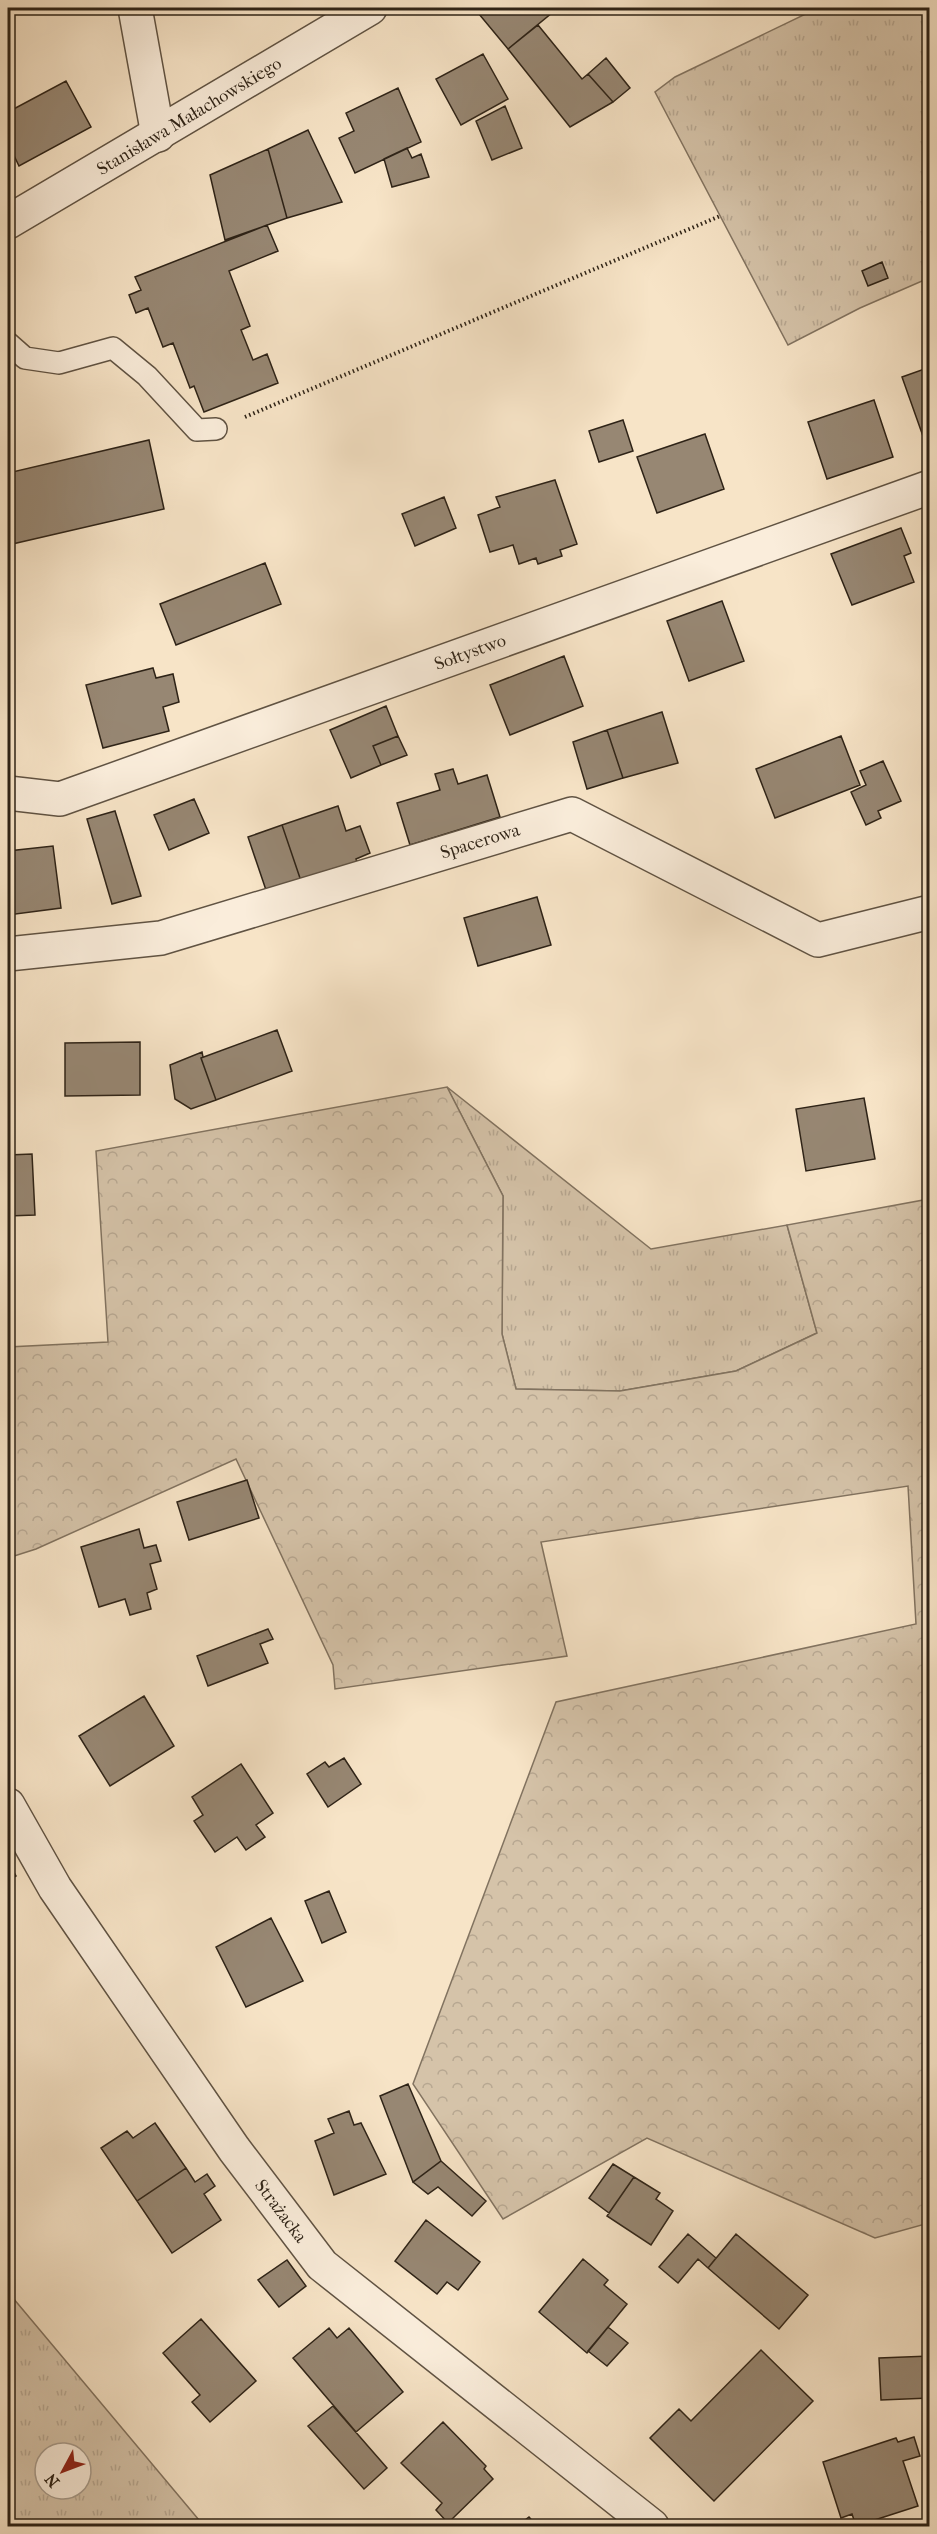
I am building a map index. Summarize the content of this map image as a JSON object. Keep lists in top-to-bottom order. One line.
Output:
{"streets":{"street":["Stanisława Małachowskiego","Sołtystwo","Spacerowa","Strażacka"]},"north":"bottom left"}
